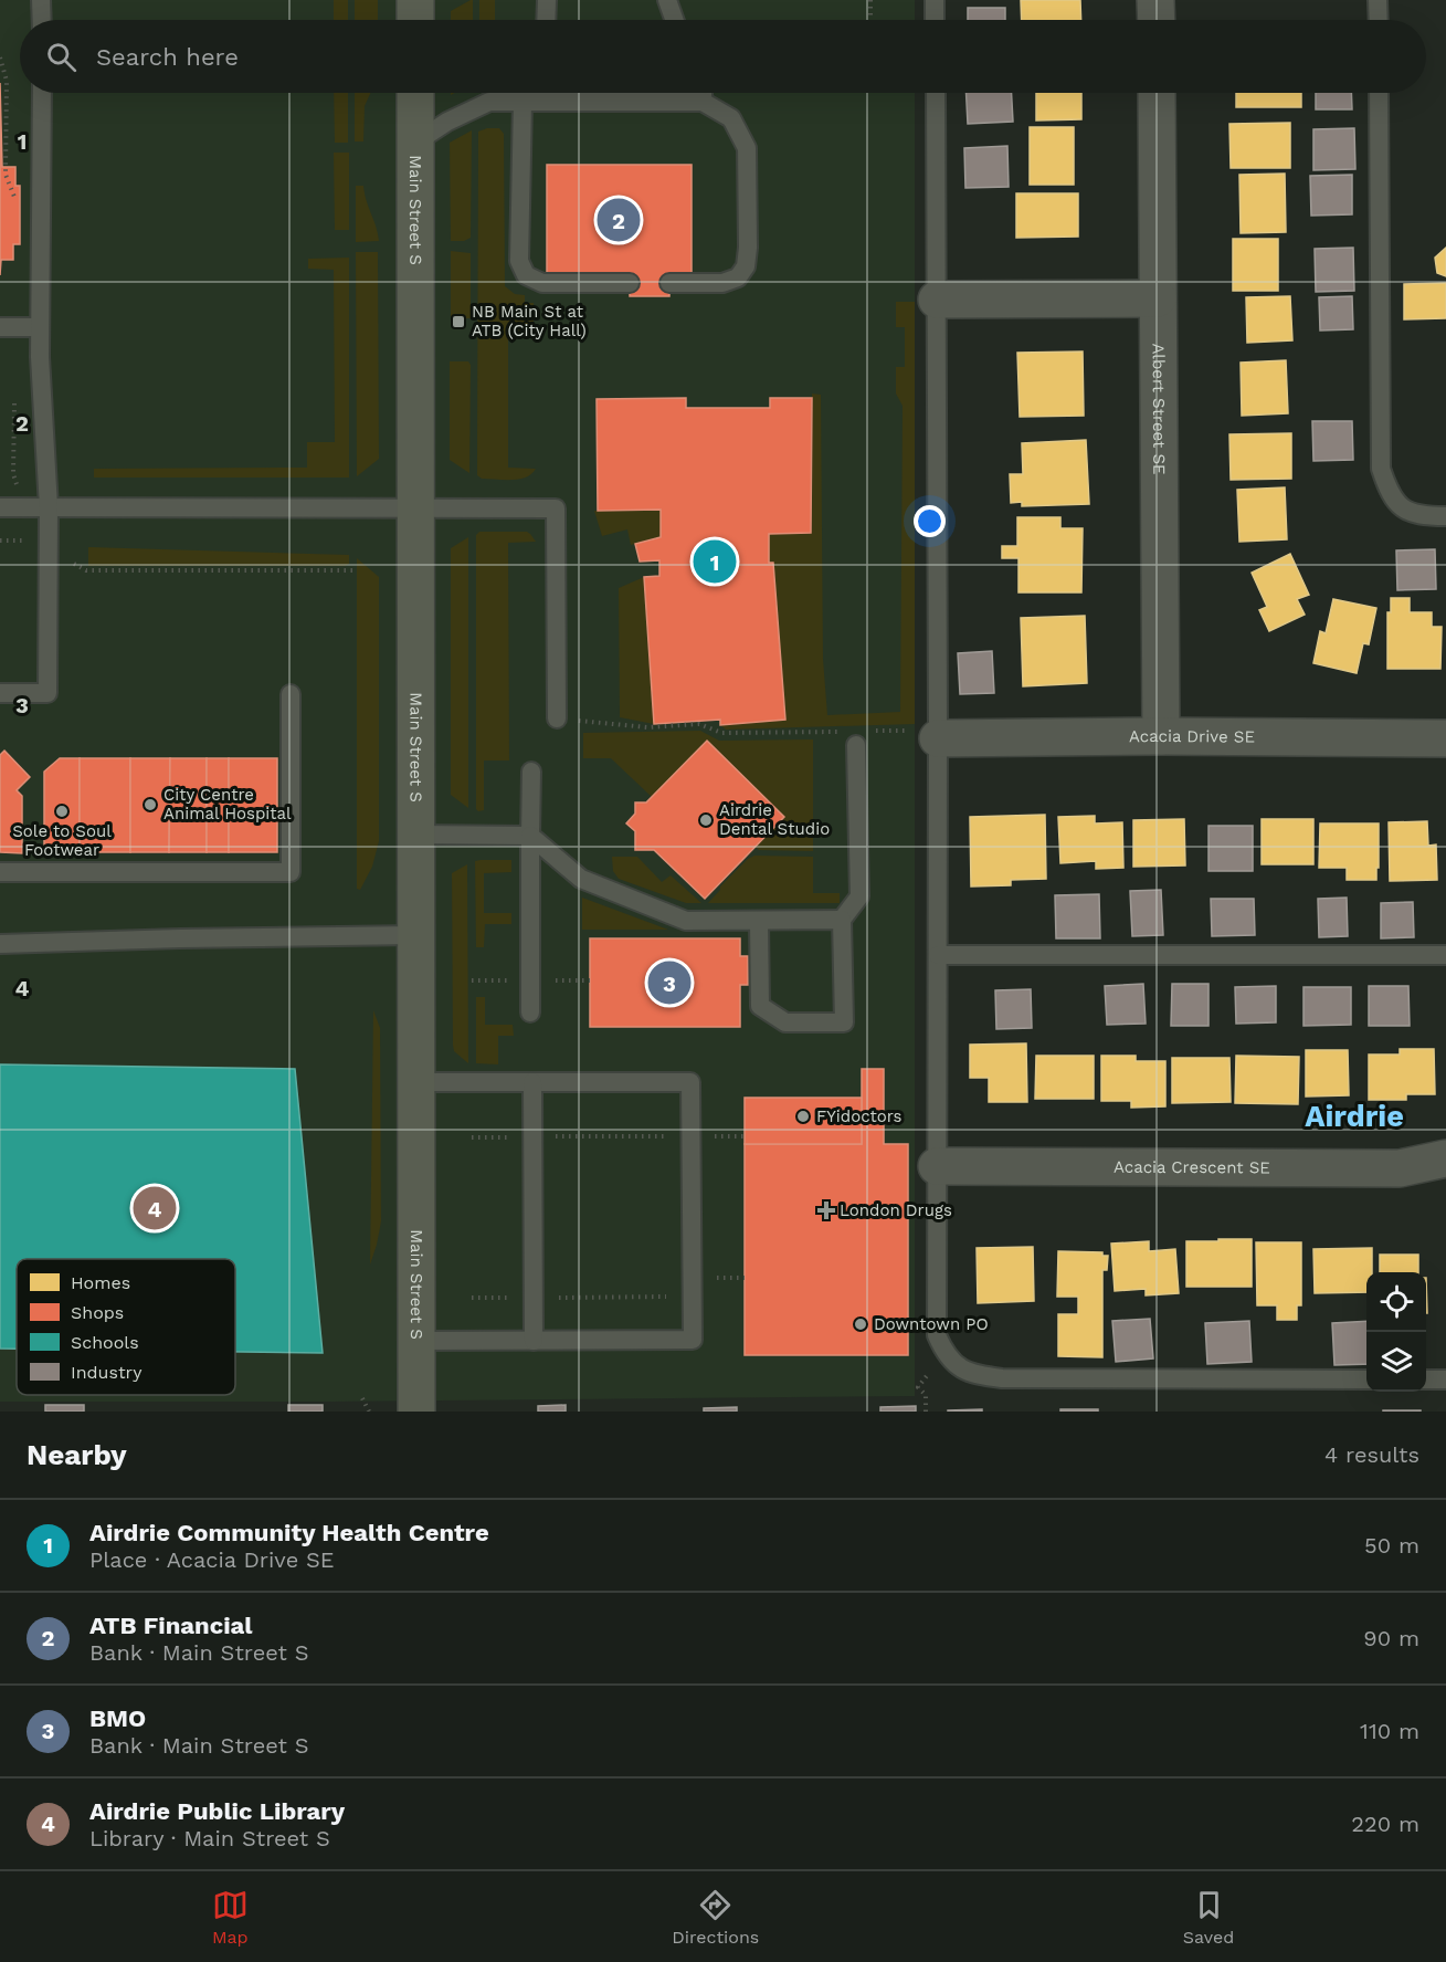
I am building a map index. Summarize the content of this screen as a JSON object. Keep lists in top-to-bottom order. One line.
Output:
{"streets":{"main road":["Main Street S"],"street":["Albert Street SE","Acacia Drive SE","Acacia Crescent SE"]},"crossings":[["Albert Street SE","Acacia Drive SE"]],"districts":["Airdrie"],"places":{"transit":["NB Main St at ATB (City Hall)"],"other":["City Centre Animal Hospital","Sole to Soul Footwear","Airdrie Dental Studio","FYidoctors","Downtown PO"],"health":["London Drugs"]},"legend":["Homes","Shops","Schools","Industry"],"page":{"search":"Search here","pins":["2","1","3","4"],"heading":["Nearby","4 results"],"list":[{"mark":"1","name":"Airdrie Community Health Centre","note":"Place · Acacia Drive SE","value":"50 m"},{"mark":"2","name":"ATB Financial","note":"Bank · Main Street S","value":"90 m"},{"mark":"3","name":"BMO","note":"Bank · Main Street S","value":"110 m"},{"mark":"4","name":"Airdrie Public Library","note":"Library · Main Street S","value":"220 m"}],"nav":["Map","Directions","Saved"]},"grid":{"rows":["1","2","3","4"]}}
